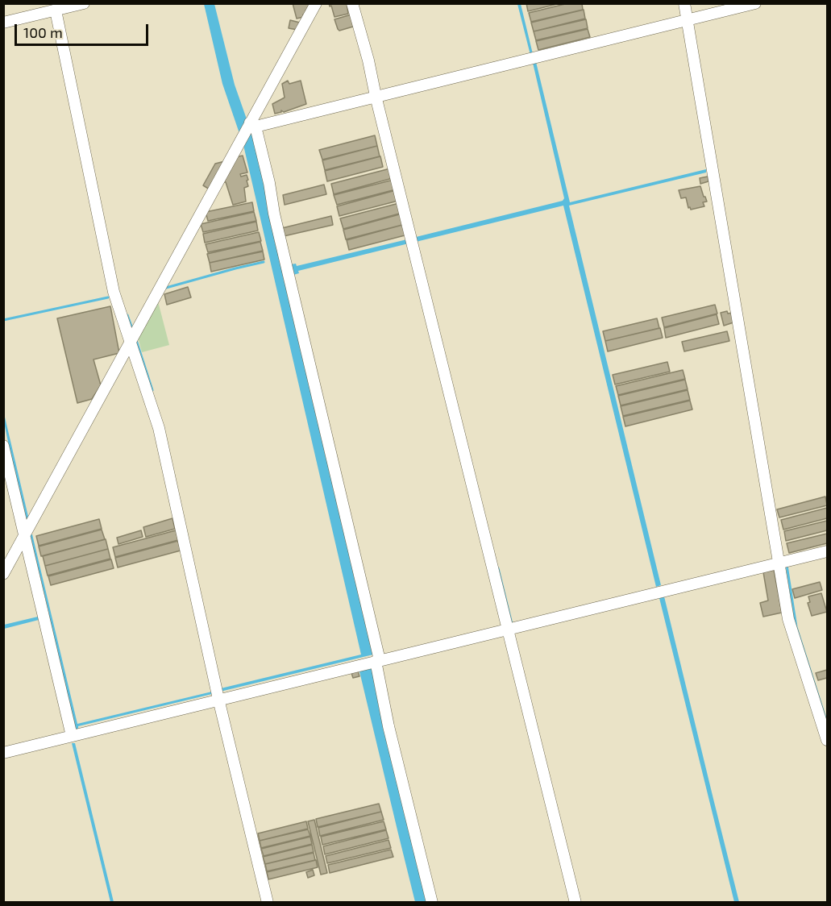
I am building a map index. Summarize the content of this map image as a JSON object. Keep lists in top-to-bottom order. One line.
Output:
{"scale_bar":"100 m"}
